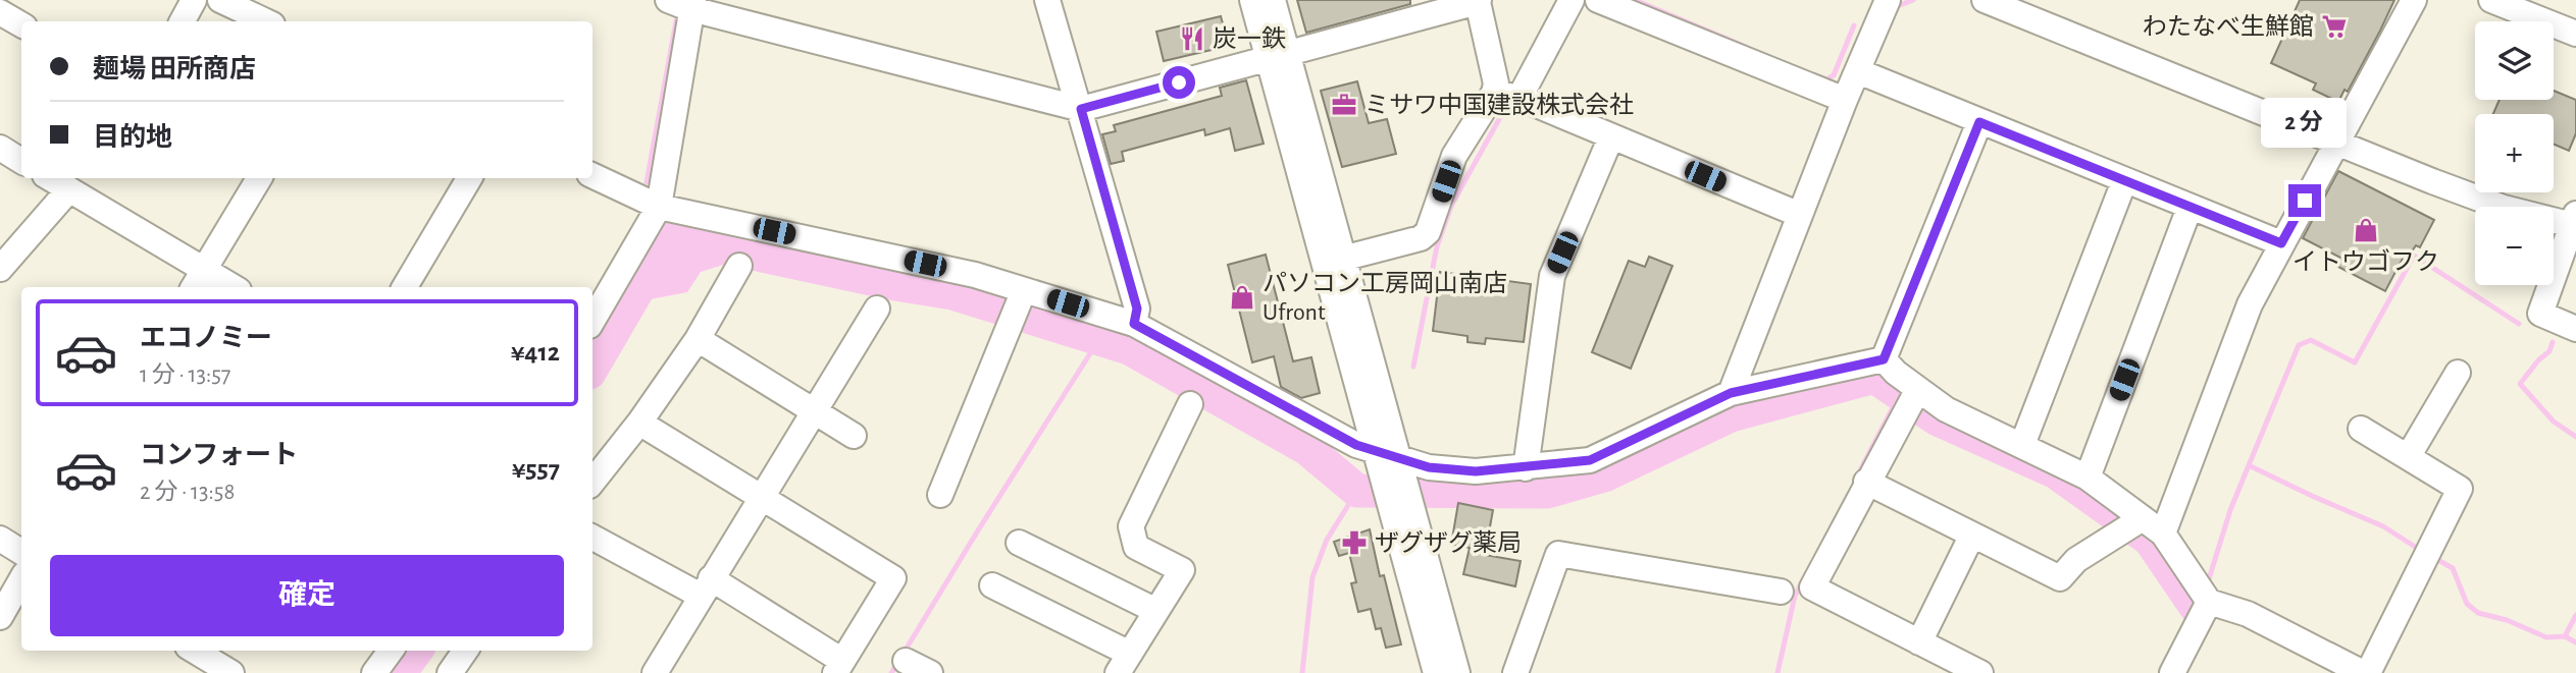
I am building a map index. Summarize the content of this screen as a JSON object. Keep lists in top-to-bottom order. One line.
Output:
{"places":{"supermarket":["わたなべ生鮮館"],"restaurant":["炭一鉄"],"office":["ミサワ中国建設株式会社"],"shop":["イトウゴフク","パソコン工房岡山南店 Ufront"],"pharmacy":["ザグザグ薬局"]},"page":{"map_buttons":["+","−"],"banner":["麺場 田所商店","目的地"],"bubble":"2 分","list":[{"name":"エコノミー","note":"1 分 · 13:57","value":"¥412"},{"name":"コンフォート","note":"2 分 · 13:58","value":"¥557"}],"buttons":"確定"}}
